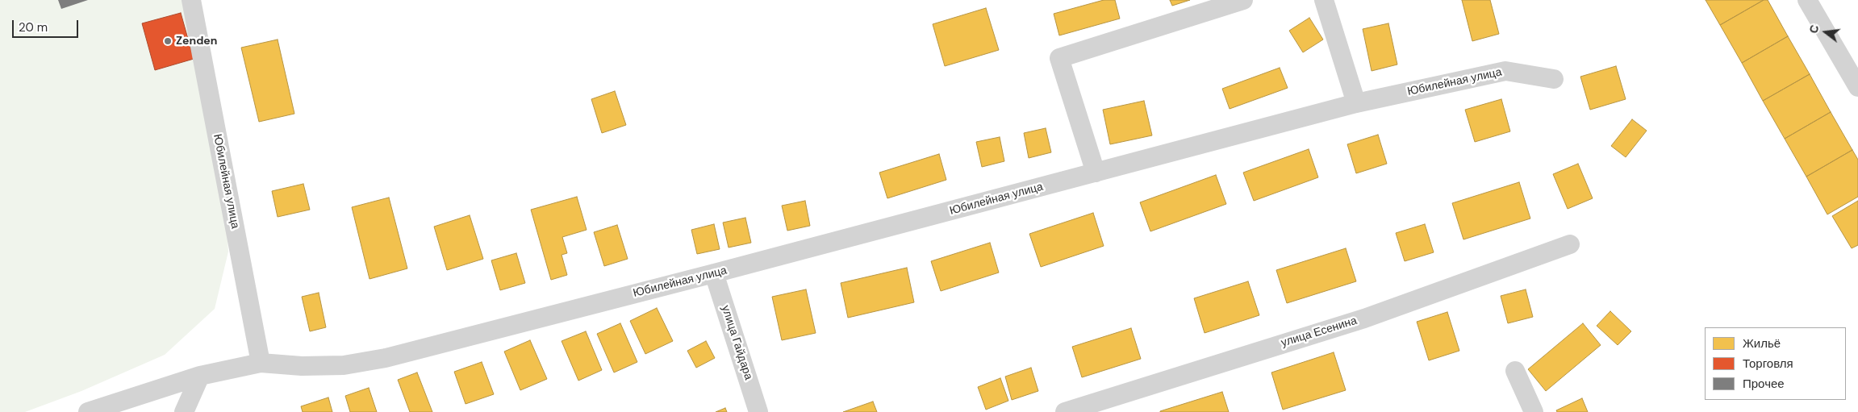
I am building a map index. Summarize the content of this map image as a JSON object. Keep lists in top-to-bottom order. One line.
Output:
{"streets":{"street":["Юбилейная улица","улица Есенина","улица Гайдара"]},"crossings":[["Юбилейная улица","улица Гайдара"]],"places":["Zenden"],"legend":["Жильё","Торговля","Прочее"],"scale_bar":"20 m","north":"left"}
